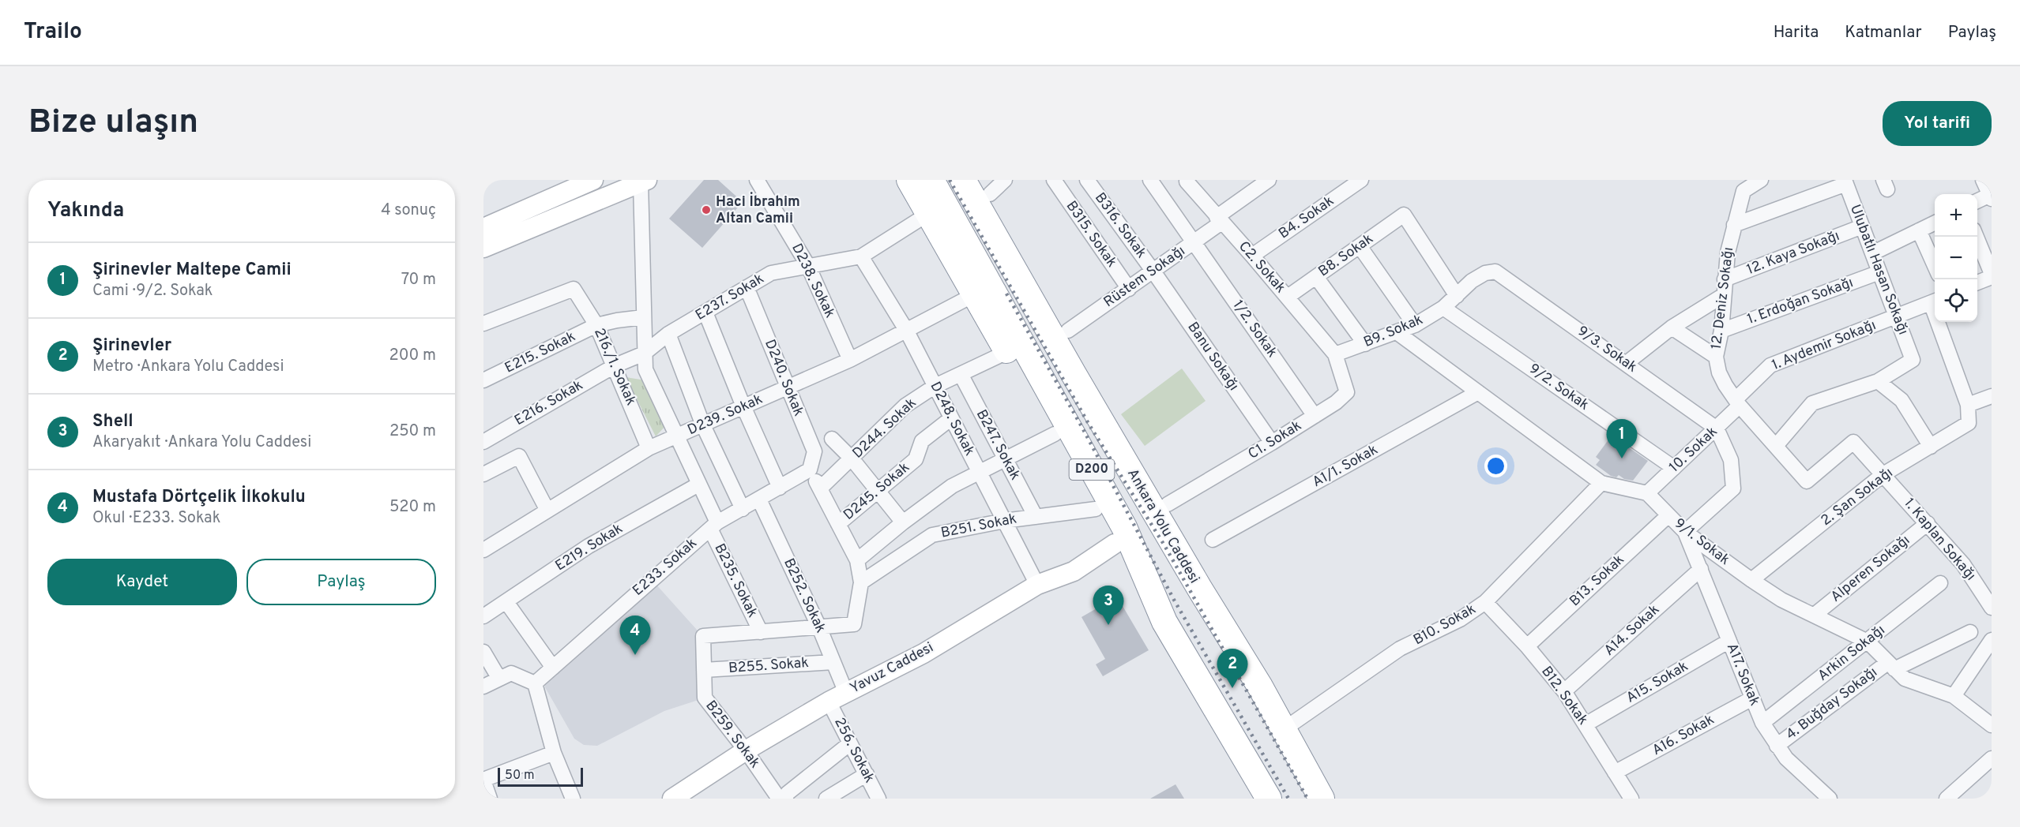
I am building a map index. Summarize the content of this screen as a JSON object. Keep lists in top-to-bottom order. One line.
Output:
{"streets":{"highway":["D200","Ankara Yolu Caddesi"],"main road":["Yavuz Caddesi"],"street":["B4. Sokak","B316. Sokak","B315. Sokak","12. Kaya Sokağı","B8. Sokak","C2. Sokak","Ulubatlı Hasan Sokağı","Rüstem Sokağı","D238. Sokak","E237. Sokak","12. Deniz Sokağı","1. Erdoğan Sokağı","1/2. Sokak","B9. Sokak","1. Aydemir Sokağı","9/3. Sokak","E215. Sokak","Banu Sokağı","216./1. Sokak","D240. Sokak","9/2. Sokak","E216. Sokak","D239. Sokak","D248. Sokak","D244. Sokak","C1. Sokak","B247. Sokak","10. Sokak","A1/1. Sokak","D245. Sokak","2. Şan Sokağı","B251. Sokak","1. Kaplan Sokağı","9/1. Sokak","E219. Sokak","E233. Sokak","Alperen Sokağı","B235. Sokak","B13. Sokak","B252. Sokak","B10. Sokak","A14. Sokak","Arkin Sokağı","B255. Sokak","A17. Sokak","A15. Sokak","B12. Sokak","4. Buğday Sokağı","B259. Sokak","A16. Sokak","256. Sokak"]},"crossings":[["B4. Sokak","C2. Sokak"],["B316. Sokak","Rüstem Sokağı"],["B316. Sokak","Banu Sokağı"],["B315. Sokak","Rüstem Sokağı"],["12. Kaya Sokağı","Ulubatlı Hasan Sokağı"],["12. Kaya Sokağı","12. Deniz Sokağı"],["B8. Sokak","C2. Sokak"],["B8. Sokak","B9. Sokak"],["C2. Sokak","Rüstem Sokağı"],["C2. Sokak","B9. Sokak"],["C2. Sokak","C1. Sokak"],["Ulubatlı Hasan Sokağı","1. Erdoğan Sokağı"],["Ulubatlı Hasan Sokağı","1. Aydemir Sokağı"],["Rüstem Sokağı","1/2. Sokak"],["Rüstem Sokağı","Banu Sokağı"],["D238. Sokak","E237. Sokak"],["D238. Sokak","D239. Sokak"],["E237. Sokak","216./1. Sokak"],["E237. Sokak","D240. Sokak"],["E237. Sokak","E216. Sokak"],["E237. Sokak","D248. Sokak"],["E237. Sokak","B235. Sokak"],["12. Deniz Sokağı","1. Erdoğan Sokağı"],["12. Deniz Sokağı","1. Aydemir Sokağı"],["12. Deniz Sokağı","10. Sokak"],["12. Deniz Sokağı","1. Kaplan Sokağı"],["1/2. Sokak","C1. Sokak"],["B9. Sokak","9/3. Sokak"],["B9. Sokak","9/2. Sokak"],["B9. Sokak","C1. Sokak"],["1. Aydemir Sokağı","10. Sokak"],["9/3. Sokak","10. Sokak"],["E215. Sokak","216./1. Sokak"],["E215. Sokak","B235. Sokak"],["Banu Sokağı","C1. Sokak"],["216./1. Sokak","E216. Sokak"],["216./1. Sokak","D239. Sokak"],["D240. Sokak","D239. Sokak"],["D240. Sokak","E233. Sokak"],["9/2. Sokak","10. Sokak"],["D239. Sokak","D248. Sokak"],["D239. Sokak","B235. Sokak"],["D248. Sokak","D244. Sokak"],["D248. Sokak","D245. Sokak"],["D248. Sokak","B251. Sokak"],["D248. Sokak","Yavuz Caddesi"],["D244. Sokak","B247. Sokak"],["B247. Sokak","B251. Sokak"],["10. Sokak","9/1. Sokak"],["2. Şan Sokağı","1. Kaplan Sokağı"],["2. Şan Sokağı","9/1. Sokak"],["1. Kaplan Sokağı","Alperen Sokağı"],["9/1. Sokak","Alperen Sokağı"],["9/1. Sokak","B13. Sokak"],["9/1. Sokak","Arkin Sokağı"],["9/1. Sokak","A17. Sokak"],["9/1. Sokak","4. Buğday Sokağı"],["E219. Sokak","B235. Sokak"],["E233. Sokak","B235. Sokak"],["E233. Sokak","B252. Sokak"],["B235. Sokak","B259. Sokak"],["B13. Sokak","B12. Sokak"],["B252. Sokak","B255. Sokak"],["B252. Sokak","Yavuz Caddesi"],["B10. Sokak","B12. Sokak"],["A14. Sokak","A17. Sokak"],["A14. Sokak","B12. Sokak"],["Arkin Sokağı","A17. Sokak"],["B255. Sokak","B259. Sokak"],["Yavuz Caddesi","B259. Sokak"],["Yavuz Caddesi","256. Sokak"],["A17. Sokak","A15. Sokak"],["A17. Sokak","4. Buğday Sokağı"],["A17. Sokak","A16. Sokak"],["A15. Sokak","B12. Sokak"],["B12. Sokak","A16. Sokak"]],"places":["Haci İbrahim Altan Camii"],"scale_bar":"50 m","page":{"header":"Trailo","nav":["Harita","Katmanlar","Paylaş"],"buttons":["Yol tarifi",["Kaydet","Paylaş"]],"title":"Bize ulaşın","heading":["Yakında","4 sonuç"],"map_buttons":["+","−"],"list":[{"mark":"1","name":"Şirinevler Maltepe Camii","note":"Cami · 9/2. Sokak","value":"70 m"},{"mark":"2","name":"Şirinevler","note":"Metro · Ankara Yolu Caddesi","value":"200 m"},{"mark":"3","name":"Shell","note":"Akaryakıt · Ankara Yolu Caddesi","value":"250 m"},{"mark":"4","name":"Mustafa Dörtçelik İlkokulu","note":"Okul · E233. Sokak","value":"520 m"}],"pins":["1","3","4","2"],"scale":"50 m"}}
